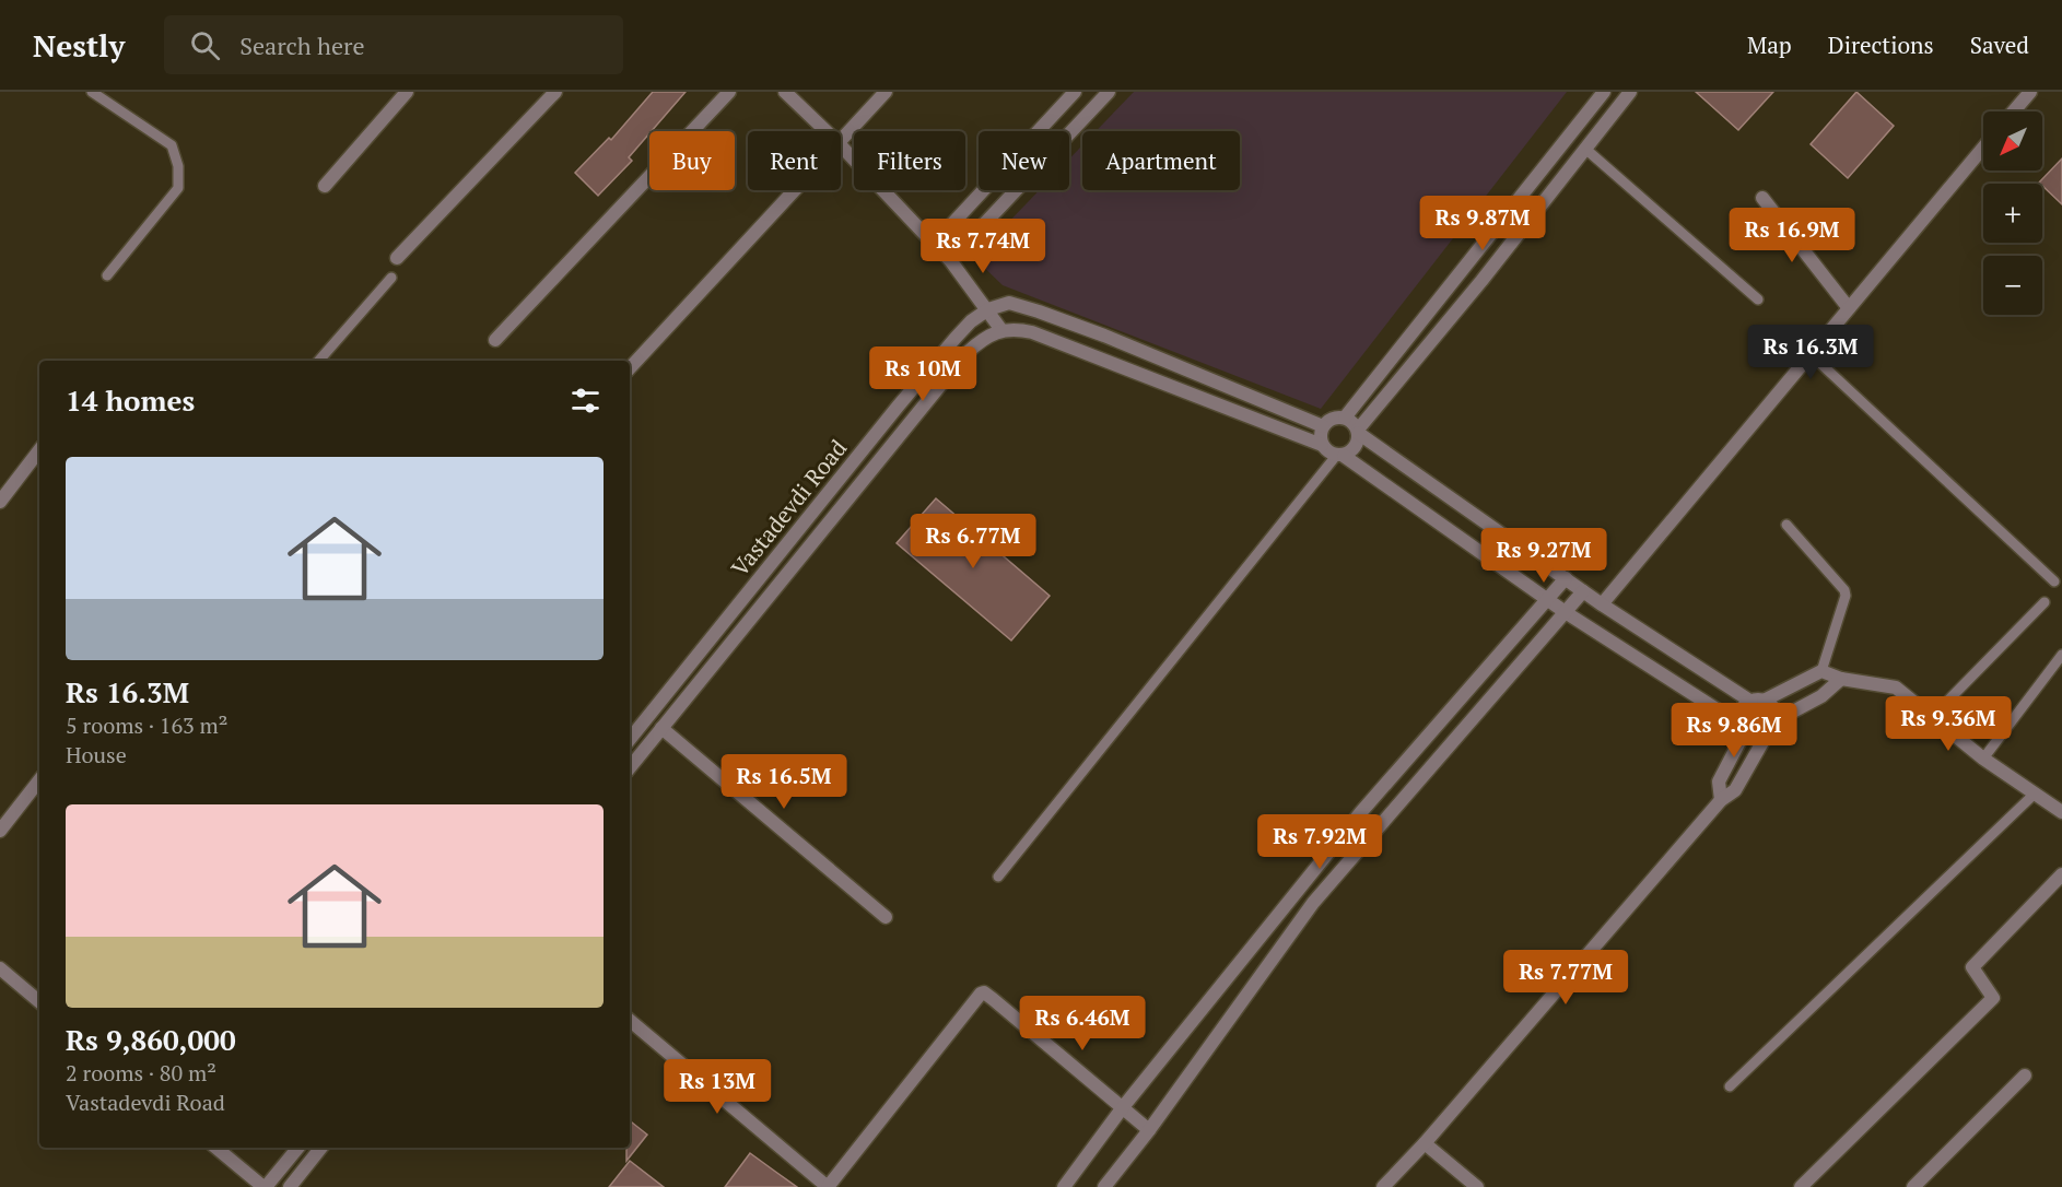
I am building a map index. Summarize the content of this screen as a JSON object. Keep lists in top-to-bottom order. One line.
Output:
{"streets":{"street":["Vastadevdi Road"]},"north":"bottom left","page":{"header":"Nestly","search":"Search here","nav":["Map","Directions","Saved"],"map_buttons":["+","−"],"chip":["Buy","Rent","Filters","New","Apartment"],"price":["Rs 9.87M","Rs 16.9M","Rs 7.74M","Rs 16.3M","Rs 10M","Rs 6.77M","Rs 9.27M","Rs 9.36M","Rs 9.86M","Rs 16.5M","Rs 7.92M","Rs 7.77M","Rs 6.46M","Rs 13M"],"heading":"14 homes","list":[{"name":"Rs 16.3M","note":"5 rooms · 163 m² · House"},{"name":"Rs 9,860,000","note":"2 rooms · 80 m² · Vastadevdi Road"}]}}
